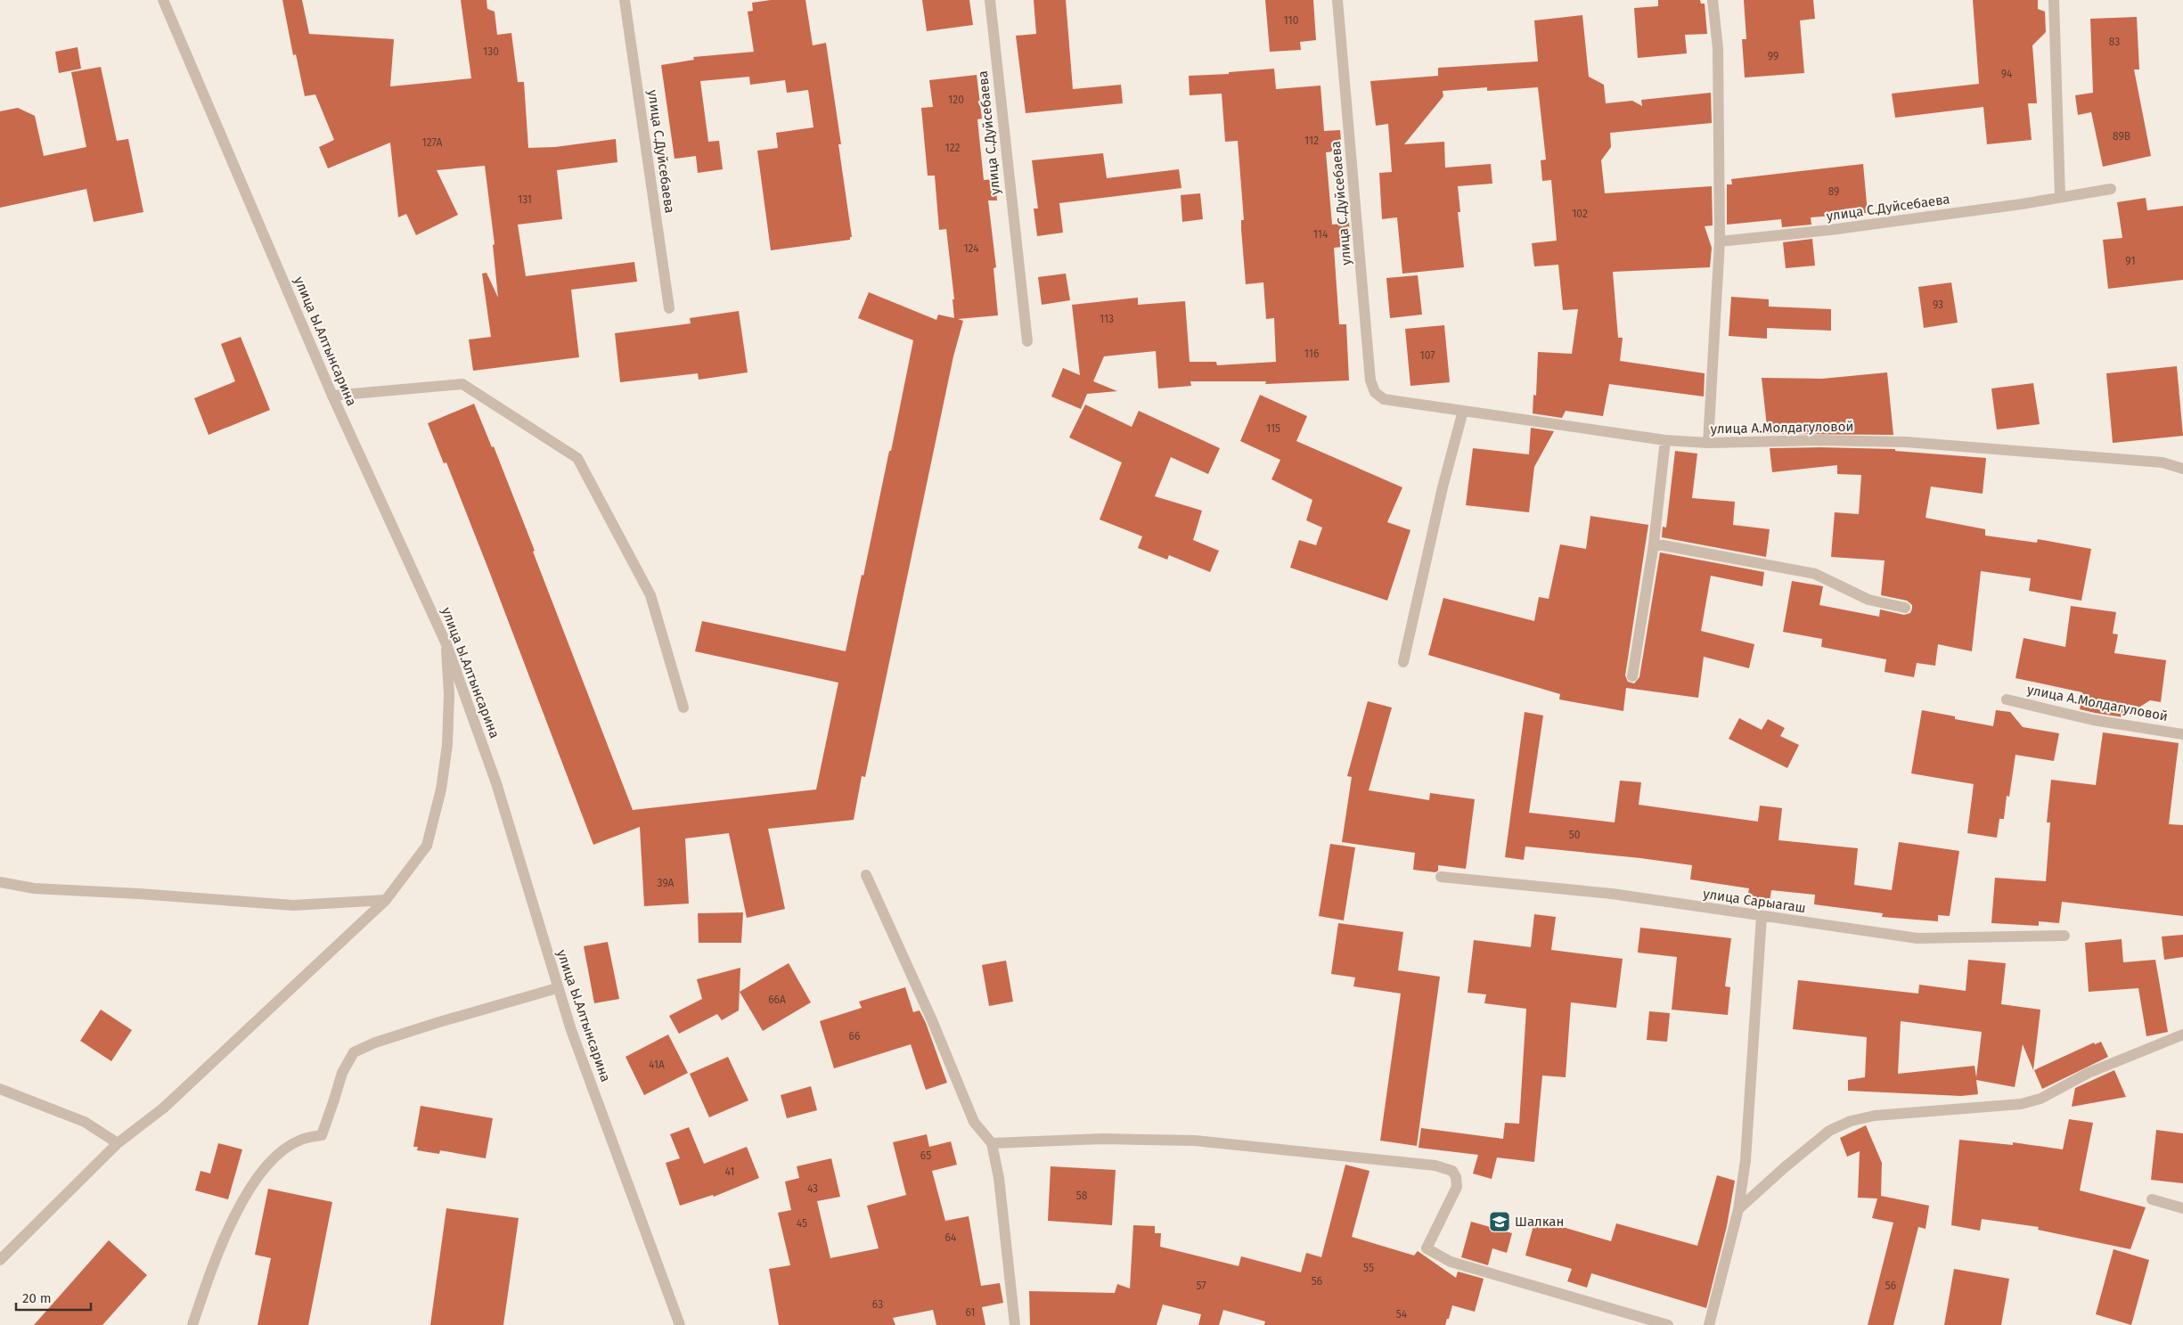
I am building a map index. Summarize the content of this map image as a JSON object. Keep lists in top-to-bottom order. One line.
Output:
{"streets":{"street":["улица С.Дуйсебаева","улица Ы.Алтынсарина","улица А.Молдагуловой","улица Сарыагаш"]},"crossings":[["улица С.Дуйсебаева","улица А.Молдагуловой"]],"places":{"school or university":["Шалкан"]},"house_numbers":["110","83","130","99","94","120","89В","112","127А","122","89","131","102","114","124","91","93","113","116","107","115","50","39А","66А","66","41А","65","41","43","58","45","64","55","56","57","56","63","61","54"],"scale_bar":"20 m"}
